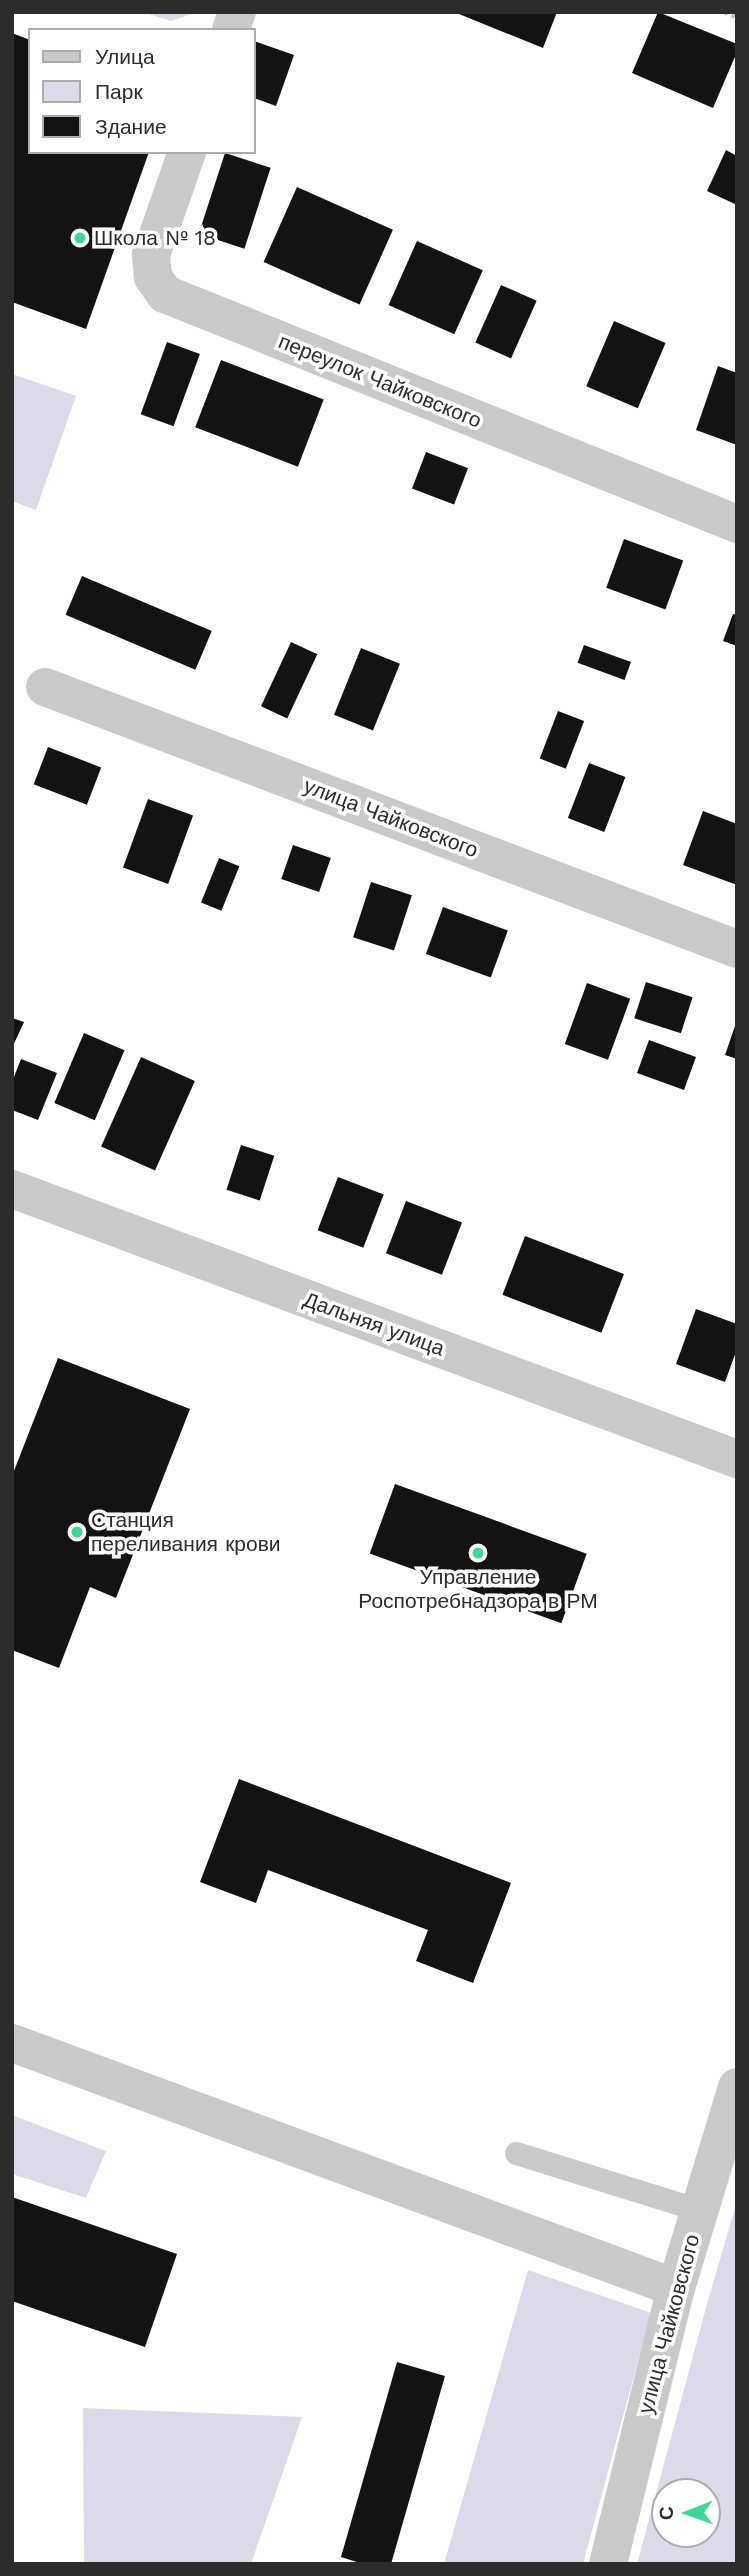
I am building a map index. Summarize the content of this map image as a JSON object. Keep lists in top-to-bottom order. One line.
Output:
{"streets":{"street":["переулок Чайковского","улица Чайковского","Дальняя улица"]},"places":["Школа № 18","Станция переливания крови","Управление Роспотребнадзора в РМ"],"legend":["Улица","Парк","Здание"],"north":"left"}
